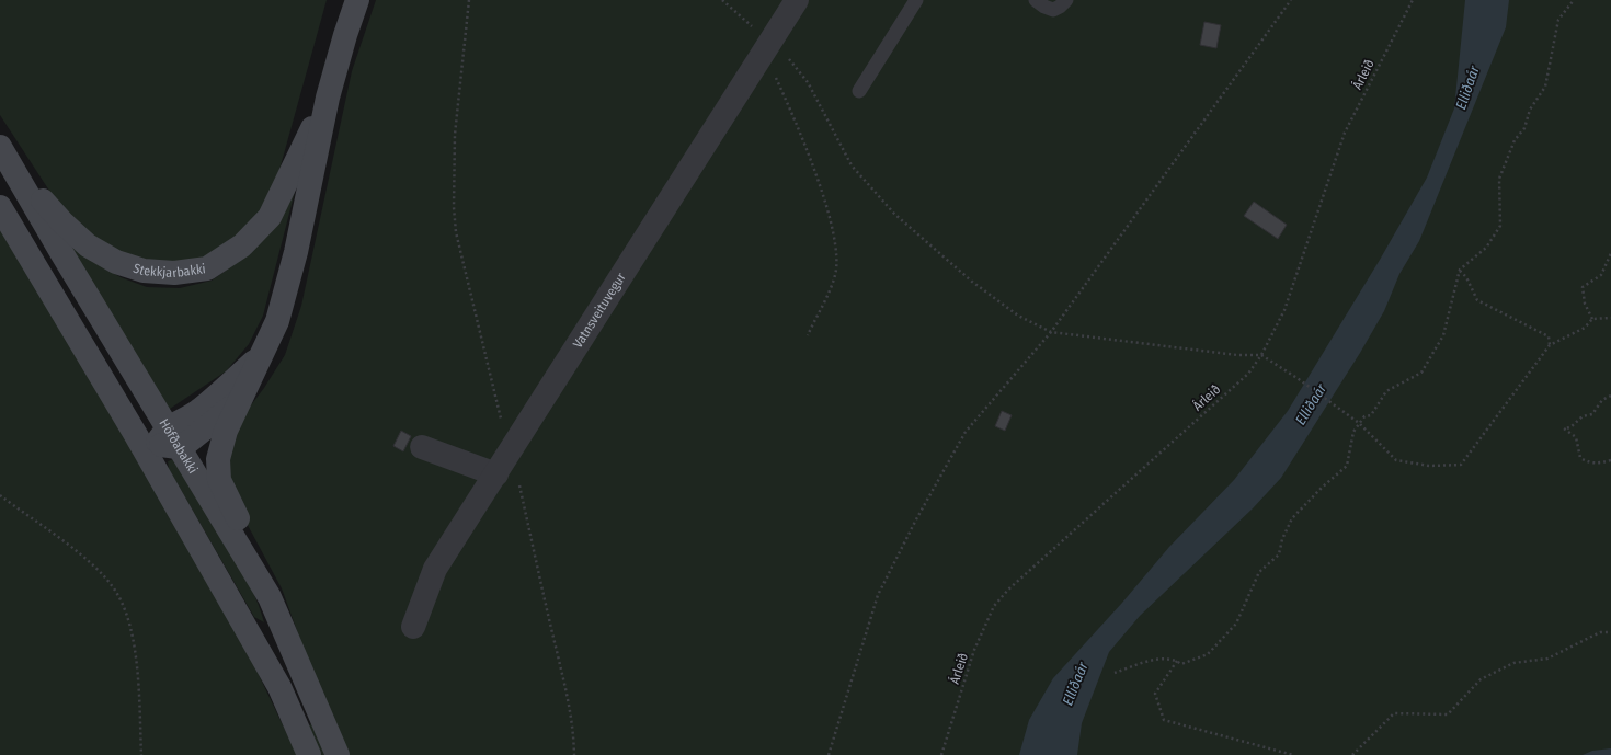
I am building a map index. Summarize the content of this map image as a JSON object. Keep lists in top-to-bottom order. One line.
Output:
{"streets":{"main road":["Stekkjarbakki","Höfðabakki"],"street":["Vatnsveituvegur"],"path":["Árleið"]},"crossings":[["Stekkjarbakki","Höfðabakki"]],"water":["Elliðaár"]}
